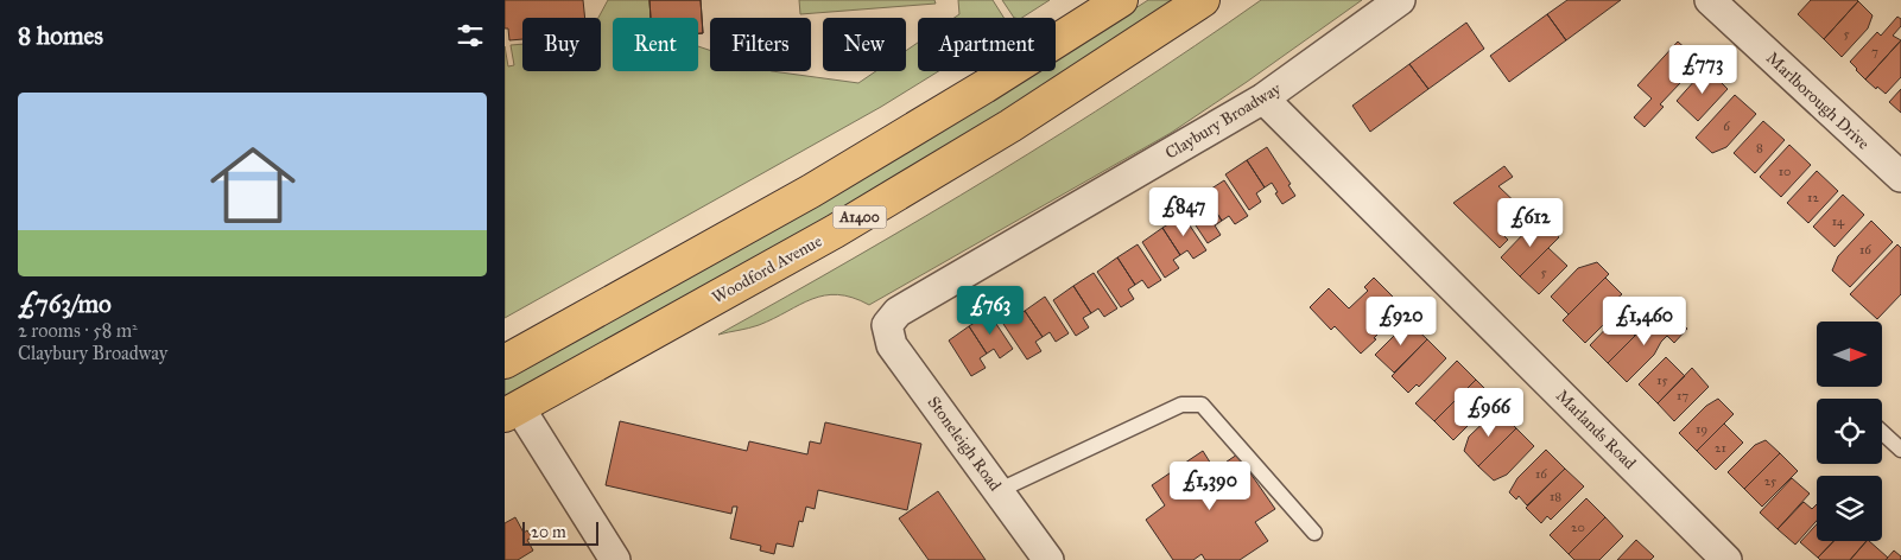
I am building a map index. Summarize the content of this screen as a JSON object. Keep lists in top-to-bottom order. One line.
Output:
{"streets":{"highway":["A1400","Woodford Avenue"],"street":["Marlborough Drive","Claybury Broadway","Marlands Road","Stoneleigh Road"]},"crossings":[["Claybury Broadway","Marlands Road"],["Claybury Broadway","Stoneleigh Road"]],"house_numbers":["5","7","6","8","10","12","14","16","5","15","17","19","21","16","25","18","20"],"scale_bar":"20 m","north":"right","page":{"heading":"8 homes","chip":["Buy","Rent","Filters","New","Apartment"],"price":["£773","£847","£612","£763","£920","£1,460","£966","£1,390"],"list":[{"name":"£763/mo","note":"2 rooms · 58 m² · Claybury Broadway"}],"scale":"20 m"}}
